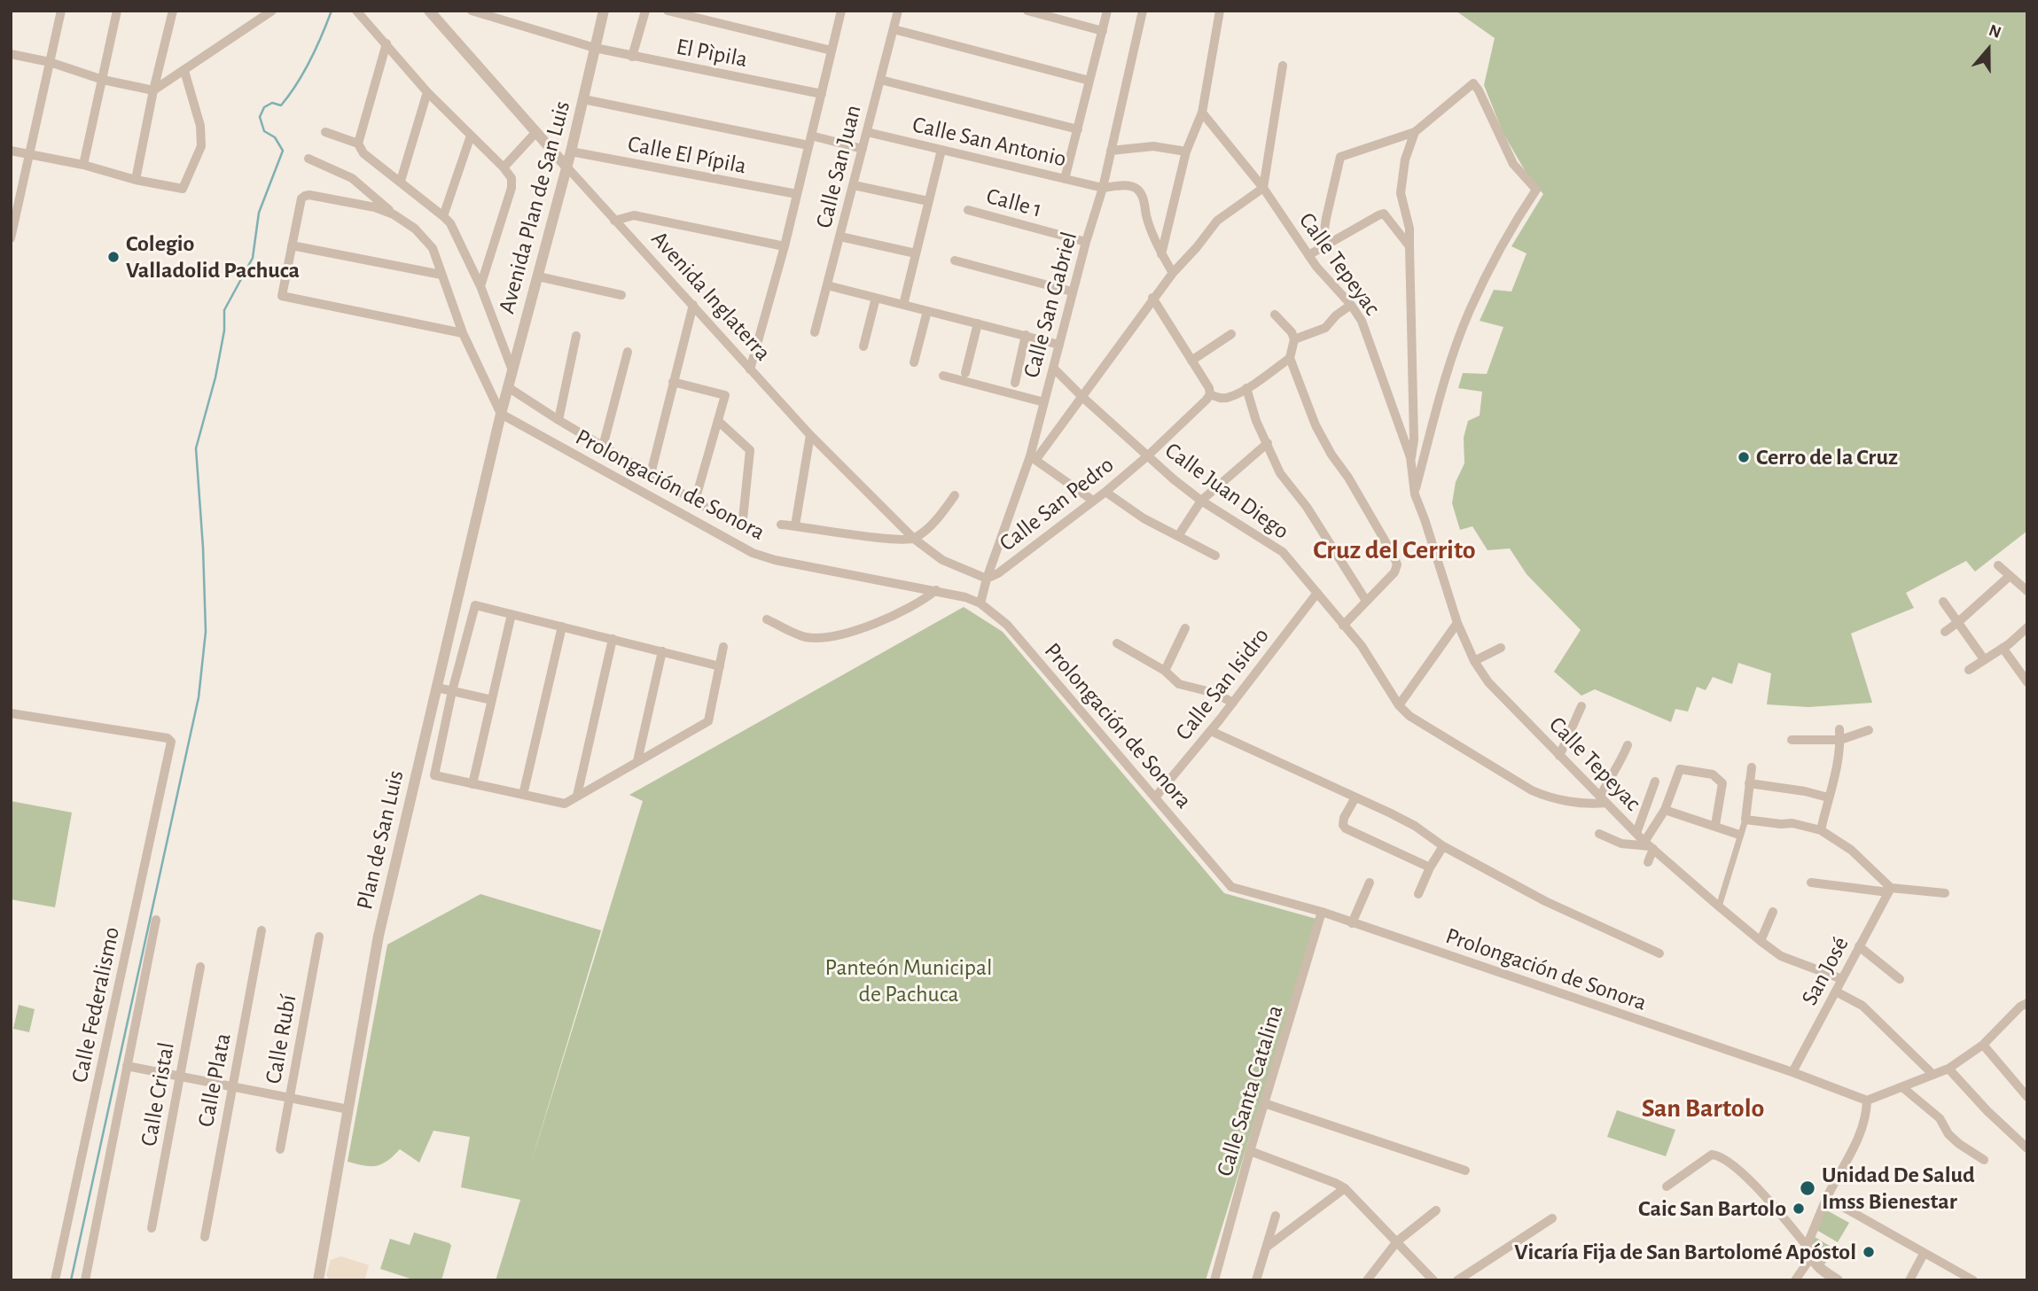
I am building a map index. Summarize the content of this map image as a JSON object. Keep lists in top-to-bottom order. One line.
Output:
{"streets":{"street":["El Pìpila","Calle San Antonio","Calle El Pípila","Calle San Juan","Calle 1","Avenida Plan de San Luis","Calle Tepeyac","Avenida Inglaterra","Calle San Gabriel","Prolongación de Sonora","Calle Juan Diego","Calle San Pedro","Calle San Isidro","Plan de San Luis","San José","Calle Federalismo","Calle Rubí","Calle Plata","Calle Santa Catalina","Calle Cristal"]},"crossings":[["El Pìpila","Avenida Plan de San Luis"],["Calle San Antonio","Calle San Juan"],["Calle San Antonio","Calle San Gabriel"],["Calle El Pípila","Avenida Plan de San Luis"],["Calle 1","Calle San Gabriel"],["Avenida Plan de San Luis","Avenida Inglaterra"],["Avenida Plan de San Luis","Prolongación de Sonora"],["Avenida Plan de San Luis","Plan de San Luis"],["Calle Tepeyac","Calle Juan Diego"],["Calle Tepeyac","San José"],["Avenida Inglaterra","Calle San Gabriel"],["Avenida Inglaterra","Calle San Pedro"],["Calle San Gabriel","Prolongación de Sonora"],["Calle San Gabriel","Calle Juan Diego"],["Calle San Gabriel","Calle San Pedro"],["Prolongación de Sonora","Calle San Isidro"],["Prolongación de Sonora","Plan de San Luis"],["Prolongación de Sonora","San José"],["Prolongación de Sonora","Calle Santa Catalina"],["Calle Juan Diego","Calle San Pedro"],["Calle Juan Diego","Calle San Isidro"]],"districts":["Cruz del Cerrito","San Bartolo"],"parks":["Panteón Municipal de Pachuca"],"places":["Colegio Valladolid Pachuca","Cerro de la Cruz","Unidad De Salud Imss Bienestar","Caic San Bartolo","Vicaría Fija de San Bartolomé Apóstol"],"north":"top"}
